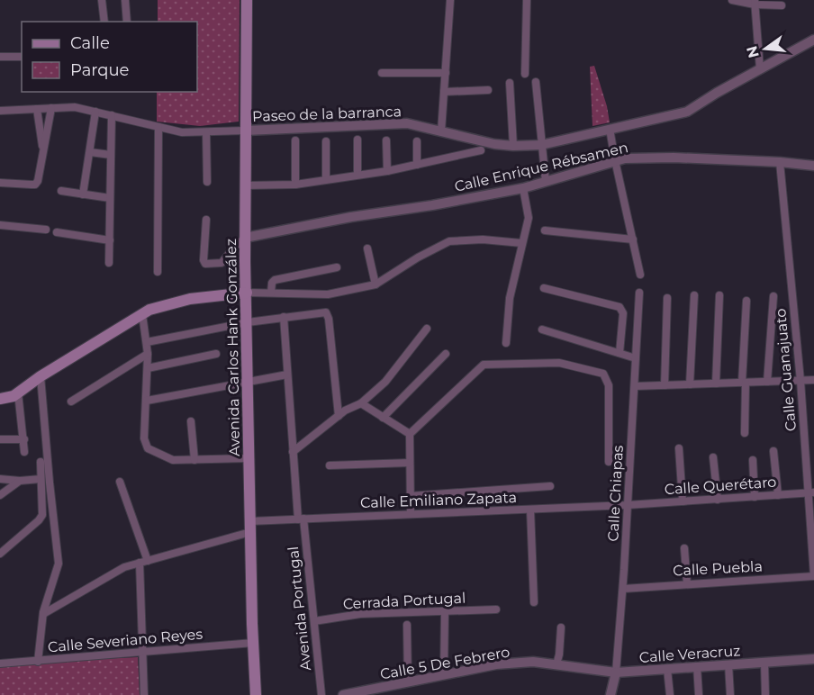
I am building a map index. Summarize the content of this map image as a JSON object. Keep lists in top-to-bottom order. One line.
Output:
{"streets":{"main road":["Avenida Carlos Hank González"],"street":["Paseo de la barranca","Calle Enrique Rébsamen","Calle Guanajuato","Calle Querétaro","Calle Chiapas","Calle Emiliano Zapata","Calle Puebla","Cerrada Portugal","Avenida Portugal","Calle Severiano Reyes","Calle Veracruz","Calle 5 De Febrero"]},"crossings":[["Paseo de la barranca","Avenida Carlos Hank González"],["Calle Enrique Rébsamen","Avenida Carlos Hank González"],["Calle Enrique Rébsamen","Calle Guanajuato"],["Avenida Carlos Hank González","Calle Emiliano Zapata"],["Avenida Carlos Hank González","Calle Severiano Reyes"],["Calle Guanajuato","Calle Querétaro"],["Calle Guanajuato","Calle Puebla"],["Calle Querétaro","Calle Chiapas"],["Calle Querétaro","Calle Emiliano Zapata"],["Calle Chiapas","Calle Emiliano Zapata"],["Calle Chiapas","Calle Puebla"],["Calle Chiapas","Calle Veracruz"],["Calle Chiapas","Calle 5 De Febrero"],["Calle Emiliano Zapata","Avenida Portugal"],["Cerrada Portugal","Avenida Portugal"],["Calle Veracruz","Calle 5 De Febrero"]],"legend":["Calle","Parque"],"north":"left"}
